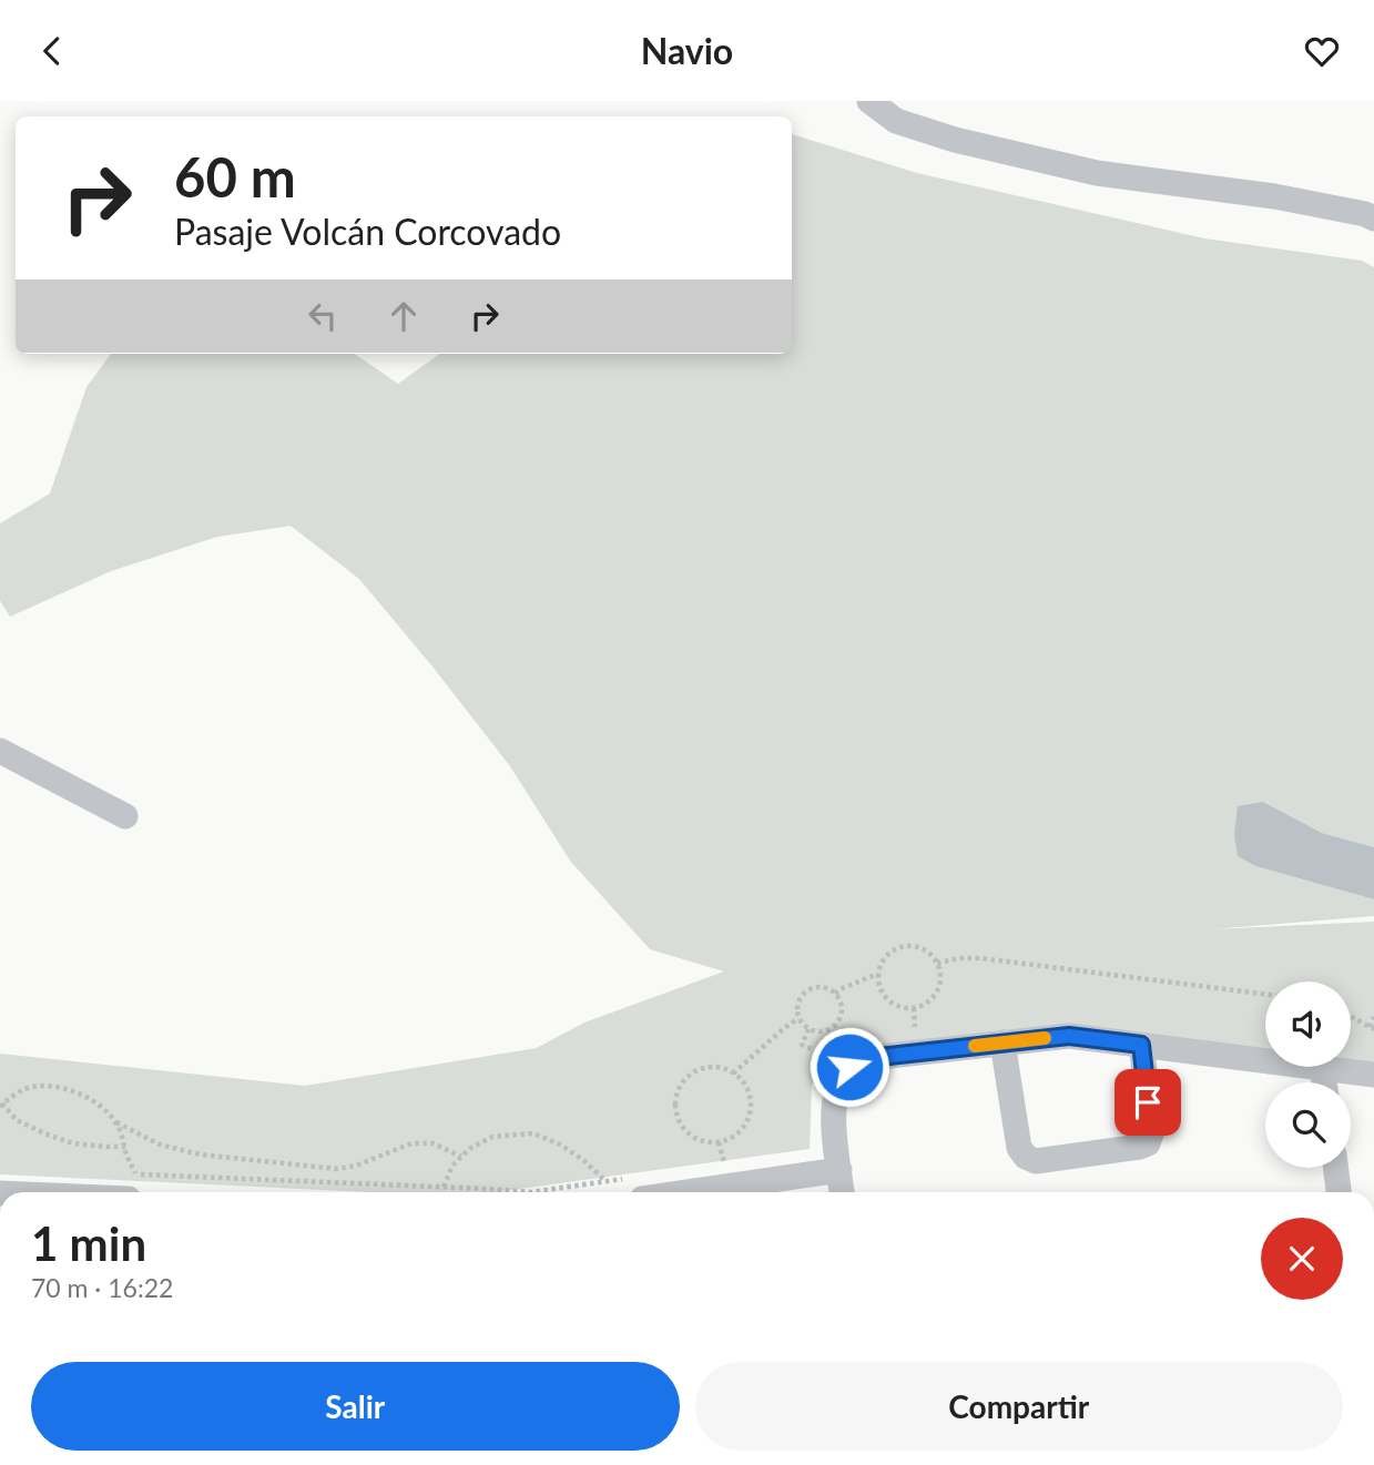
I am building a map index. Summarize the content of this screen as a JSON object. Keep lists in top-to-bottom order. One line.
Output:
{"page":{"header":"Navio","turn":["60 m","Pasaje Volcán Corcovado"],"heading":["1 min","70 m · 16:22"],"buttons":["Salir","Compartir"]}}
